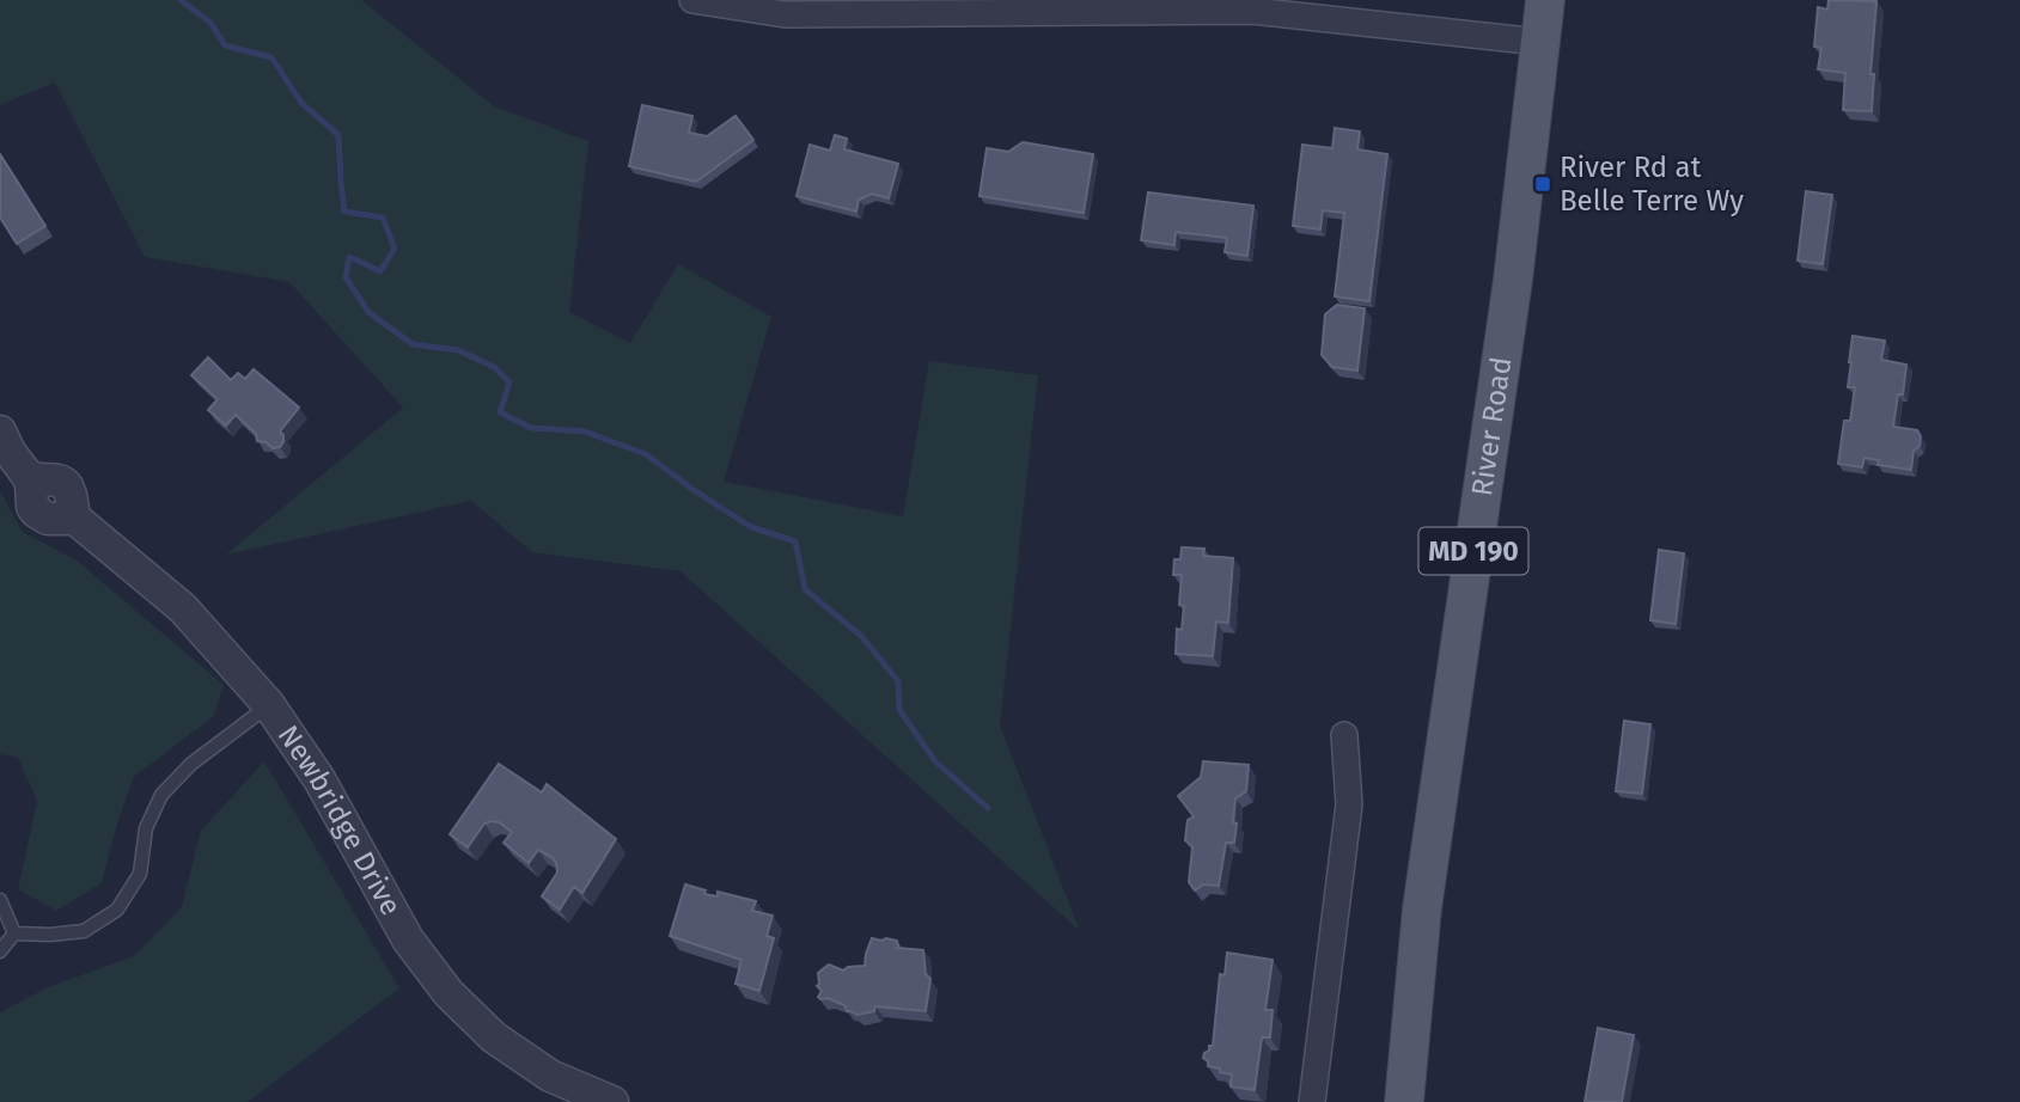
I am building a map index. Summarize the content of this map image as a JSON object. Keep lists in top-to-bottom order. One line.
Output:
{"streets":{"main road":["River Road","MD 190"],"street":["Newbridge Drive"]},"places":{"transit":["River Rd at Belle Terre Wy"]}}
